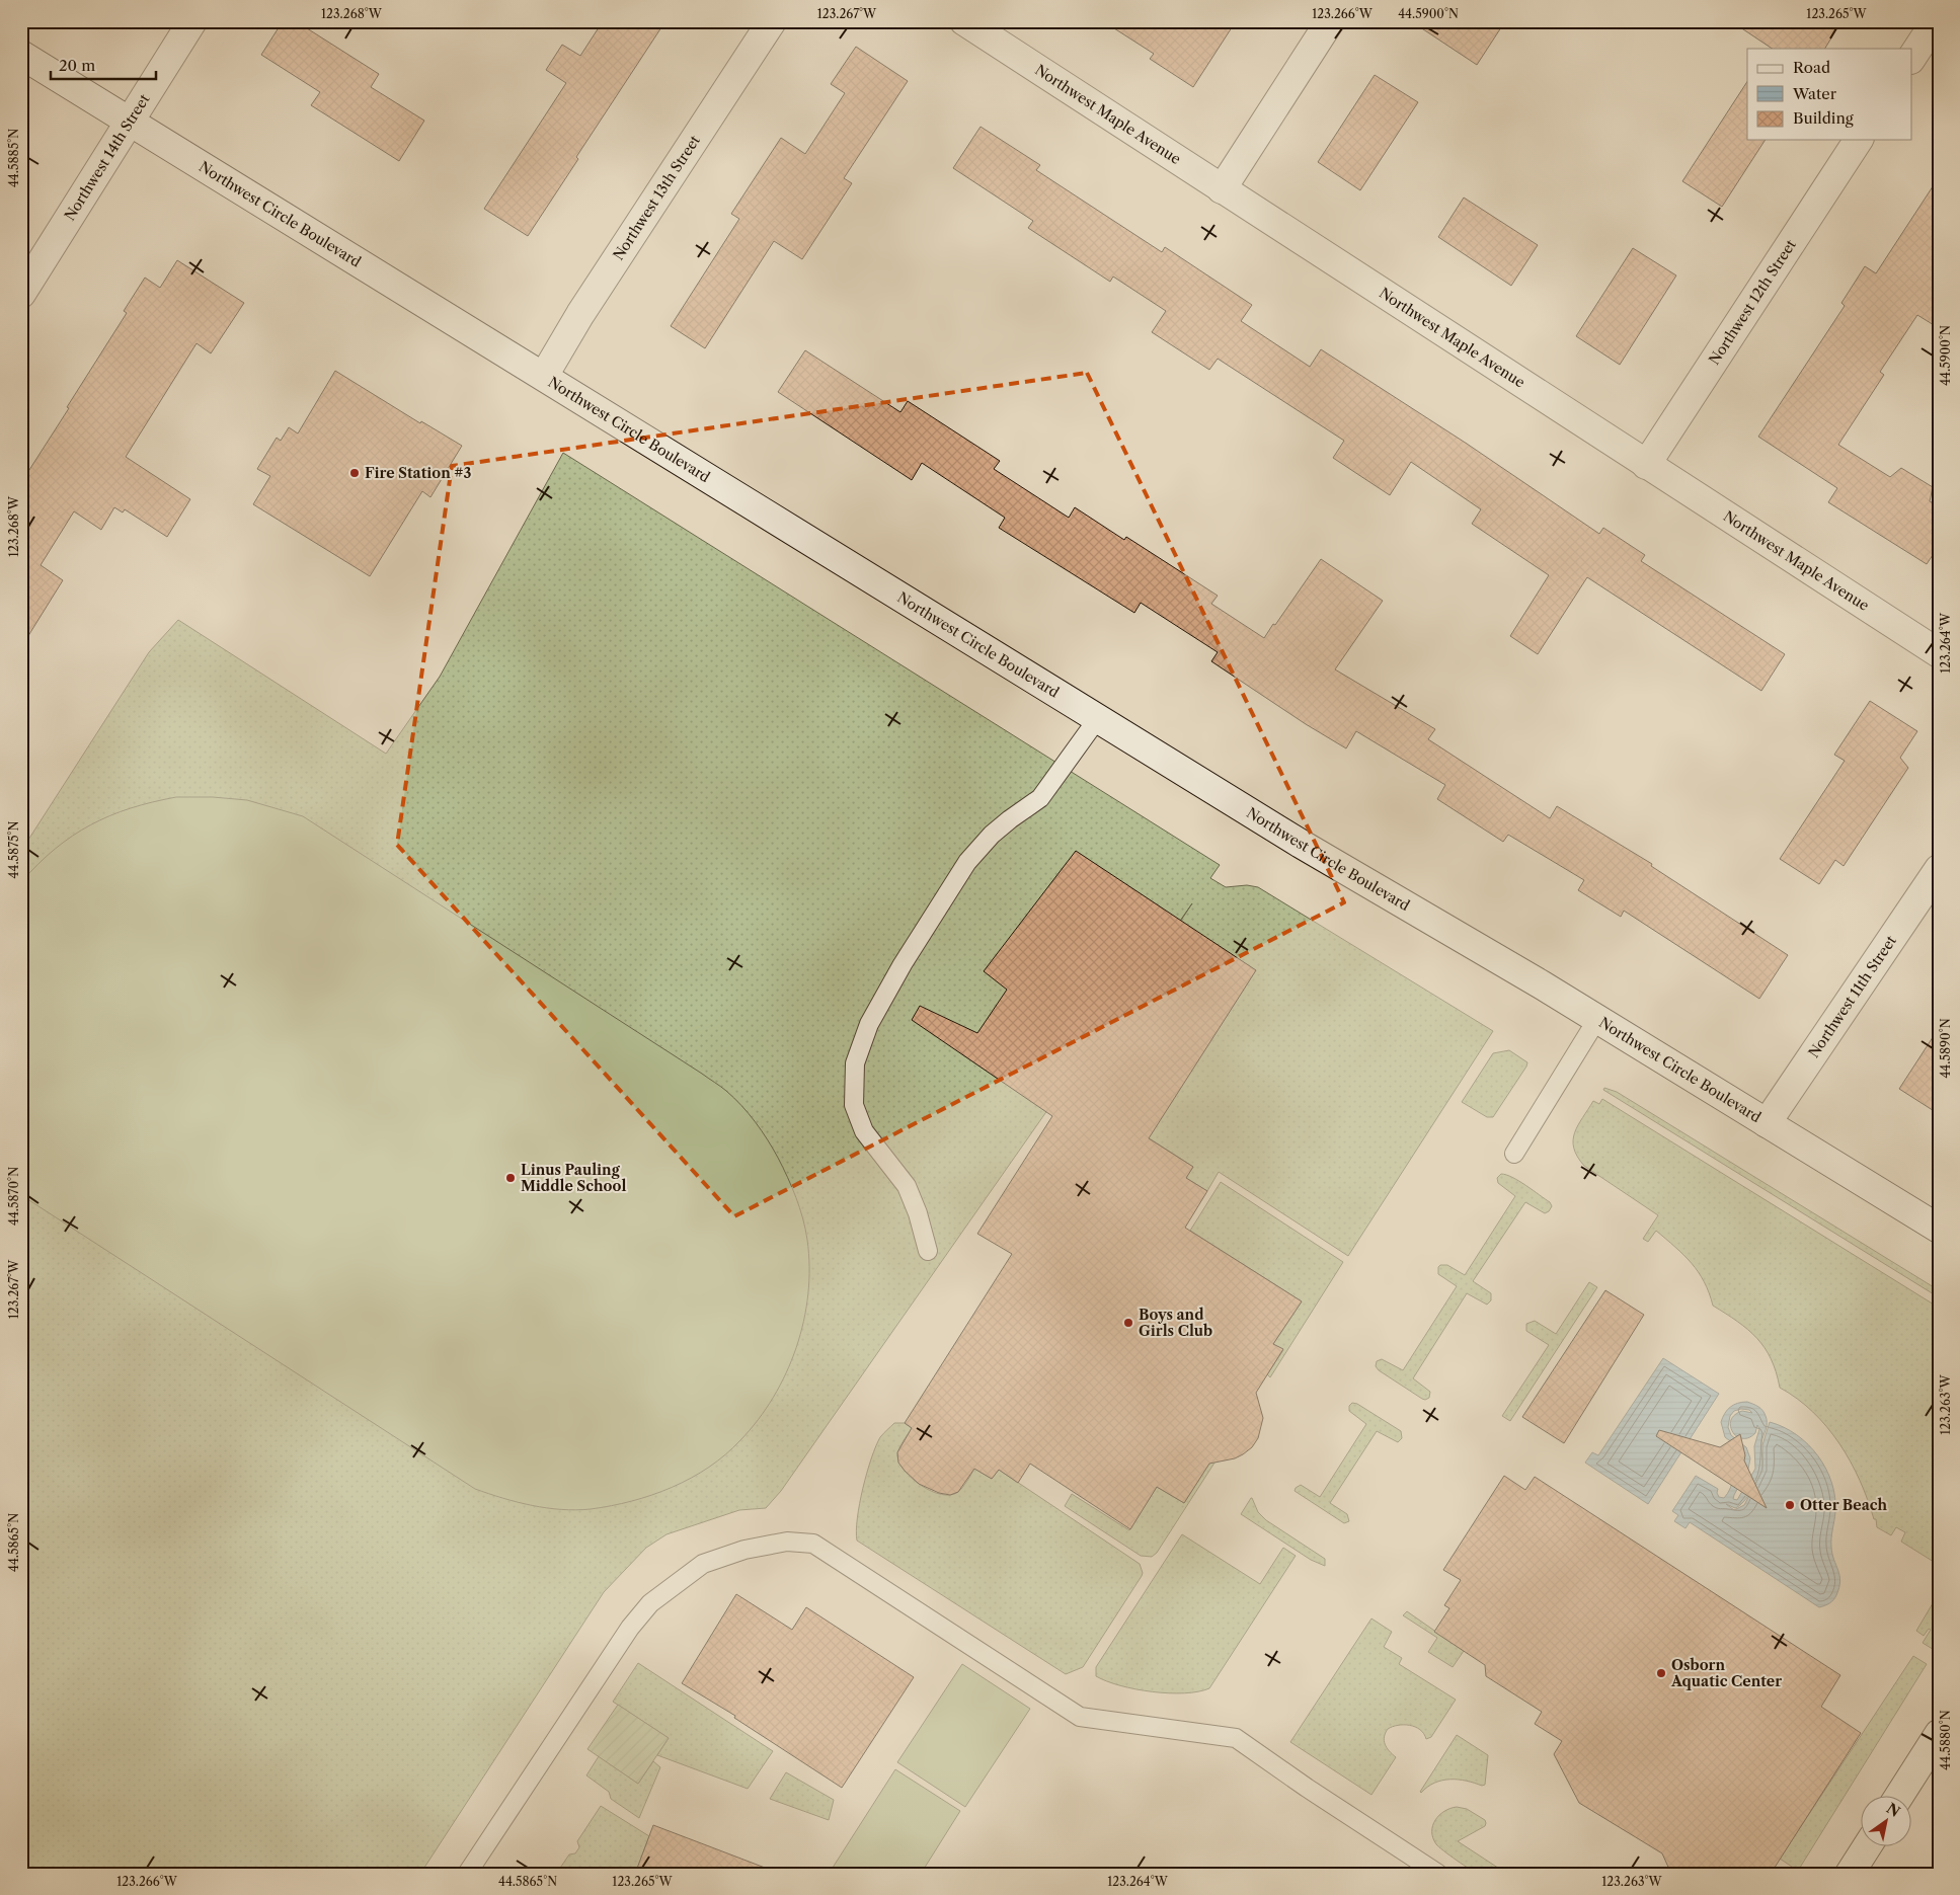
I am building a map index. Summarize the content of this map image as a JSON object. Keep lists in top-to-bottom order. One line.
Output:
{"streets":{"street":["Northwest Maple Avenue","Northwest 14th Street","Northwest 13th Street","Northwest Circle Boulevard","Northwest 12th Street","Northwest 11th Street"]},"crossings":[["Northwest Maple Avenue","Northwest 12th Street"],["Northwest 14th Street","Northwest Circle Boulevard"],["Northwest 13th Street","Northwest Circle Boulevard"],["Northwest Circle Boulevard","Northwest 11th Street"]],"places":["Fire Station #3","Linus Pauling Middle School","Boys and Girls Club","Otter Beach","Osborn Aquatic Center"],"legend":["Road","Water","Building"],"scale_bar":"20 m","north":"top right","coordinates":["123.268°W","123.267°W","123.266°W","44.5900°N","123.265°W","44.5885°N","123.264°W","44.5875°N","44.5890°N","44.5870°N","123.263°W","44.5865°N","44.5880°N"]}
